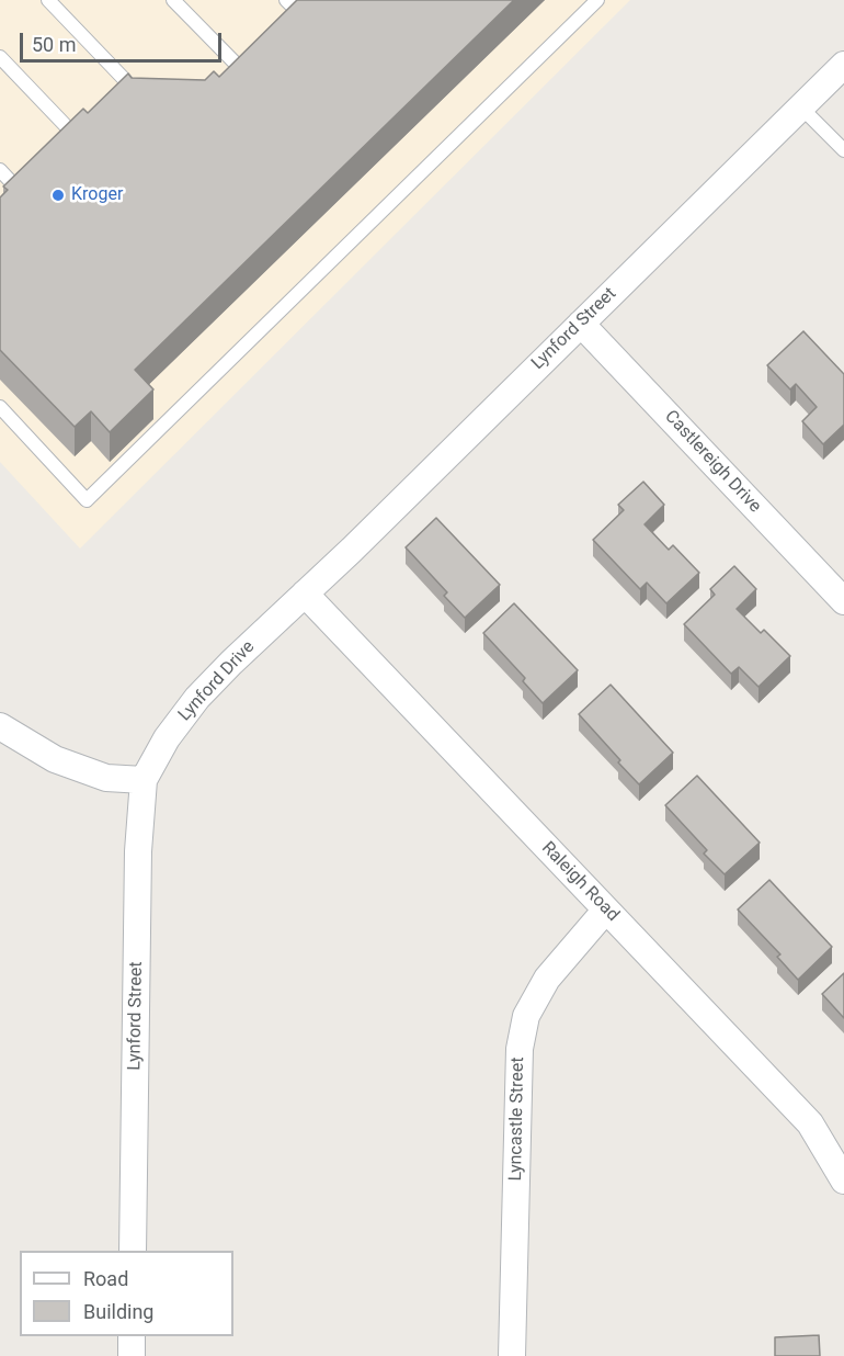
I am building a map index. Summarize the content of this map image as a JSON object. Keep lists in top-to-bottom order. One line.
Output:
{"streets":{"street":["Lynford Street","Castlereigh Drive","Lynford Drive","Raleigh Road","Lyncastle Street"]},"crossings":[["Lynford Street","Castlereigh Drive"],["Lynford Street","Lynford Drive"],["Lynford Street","Raleigh Road"],["Lynford Drive","Raleigh Road"],["Raleigh Road","Lyncastle Street"]],"places":["Kroger"],"legend":["Road","Building"],"scale_bar":"50 m"}
